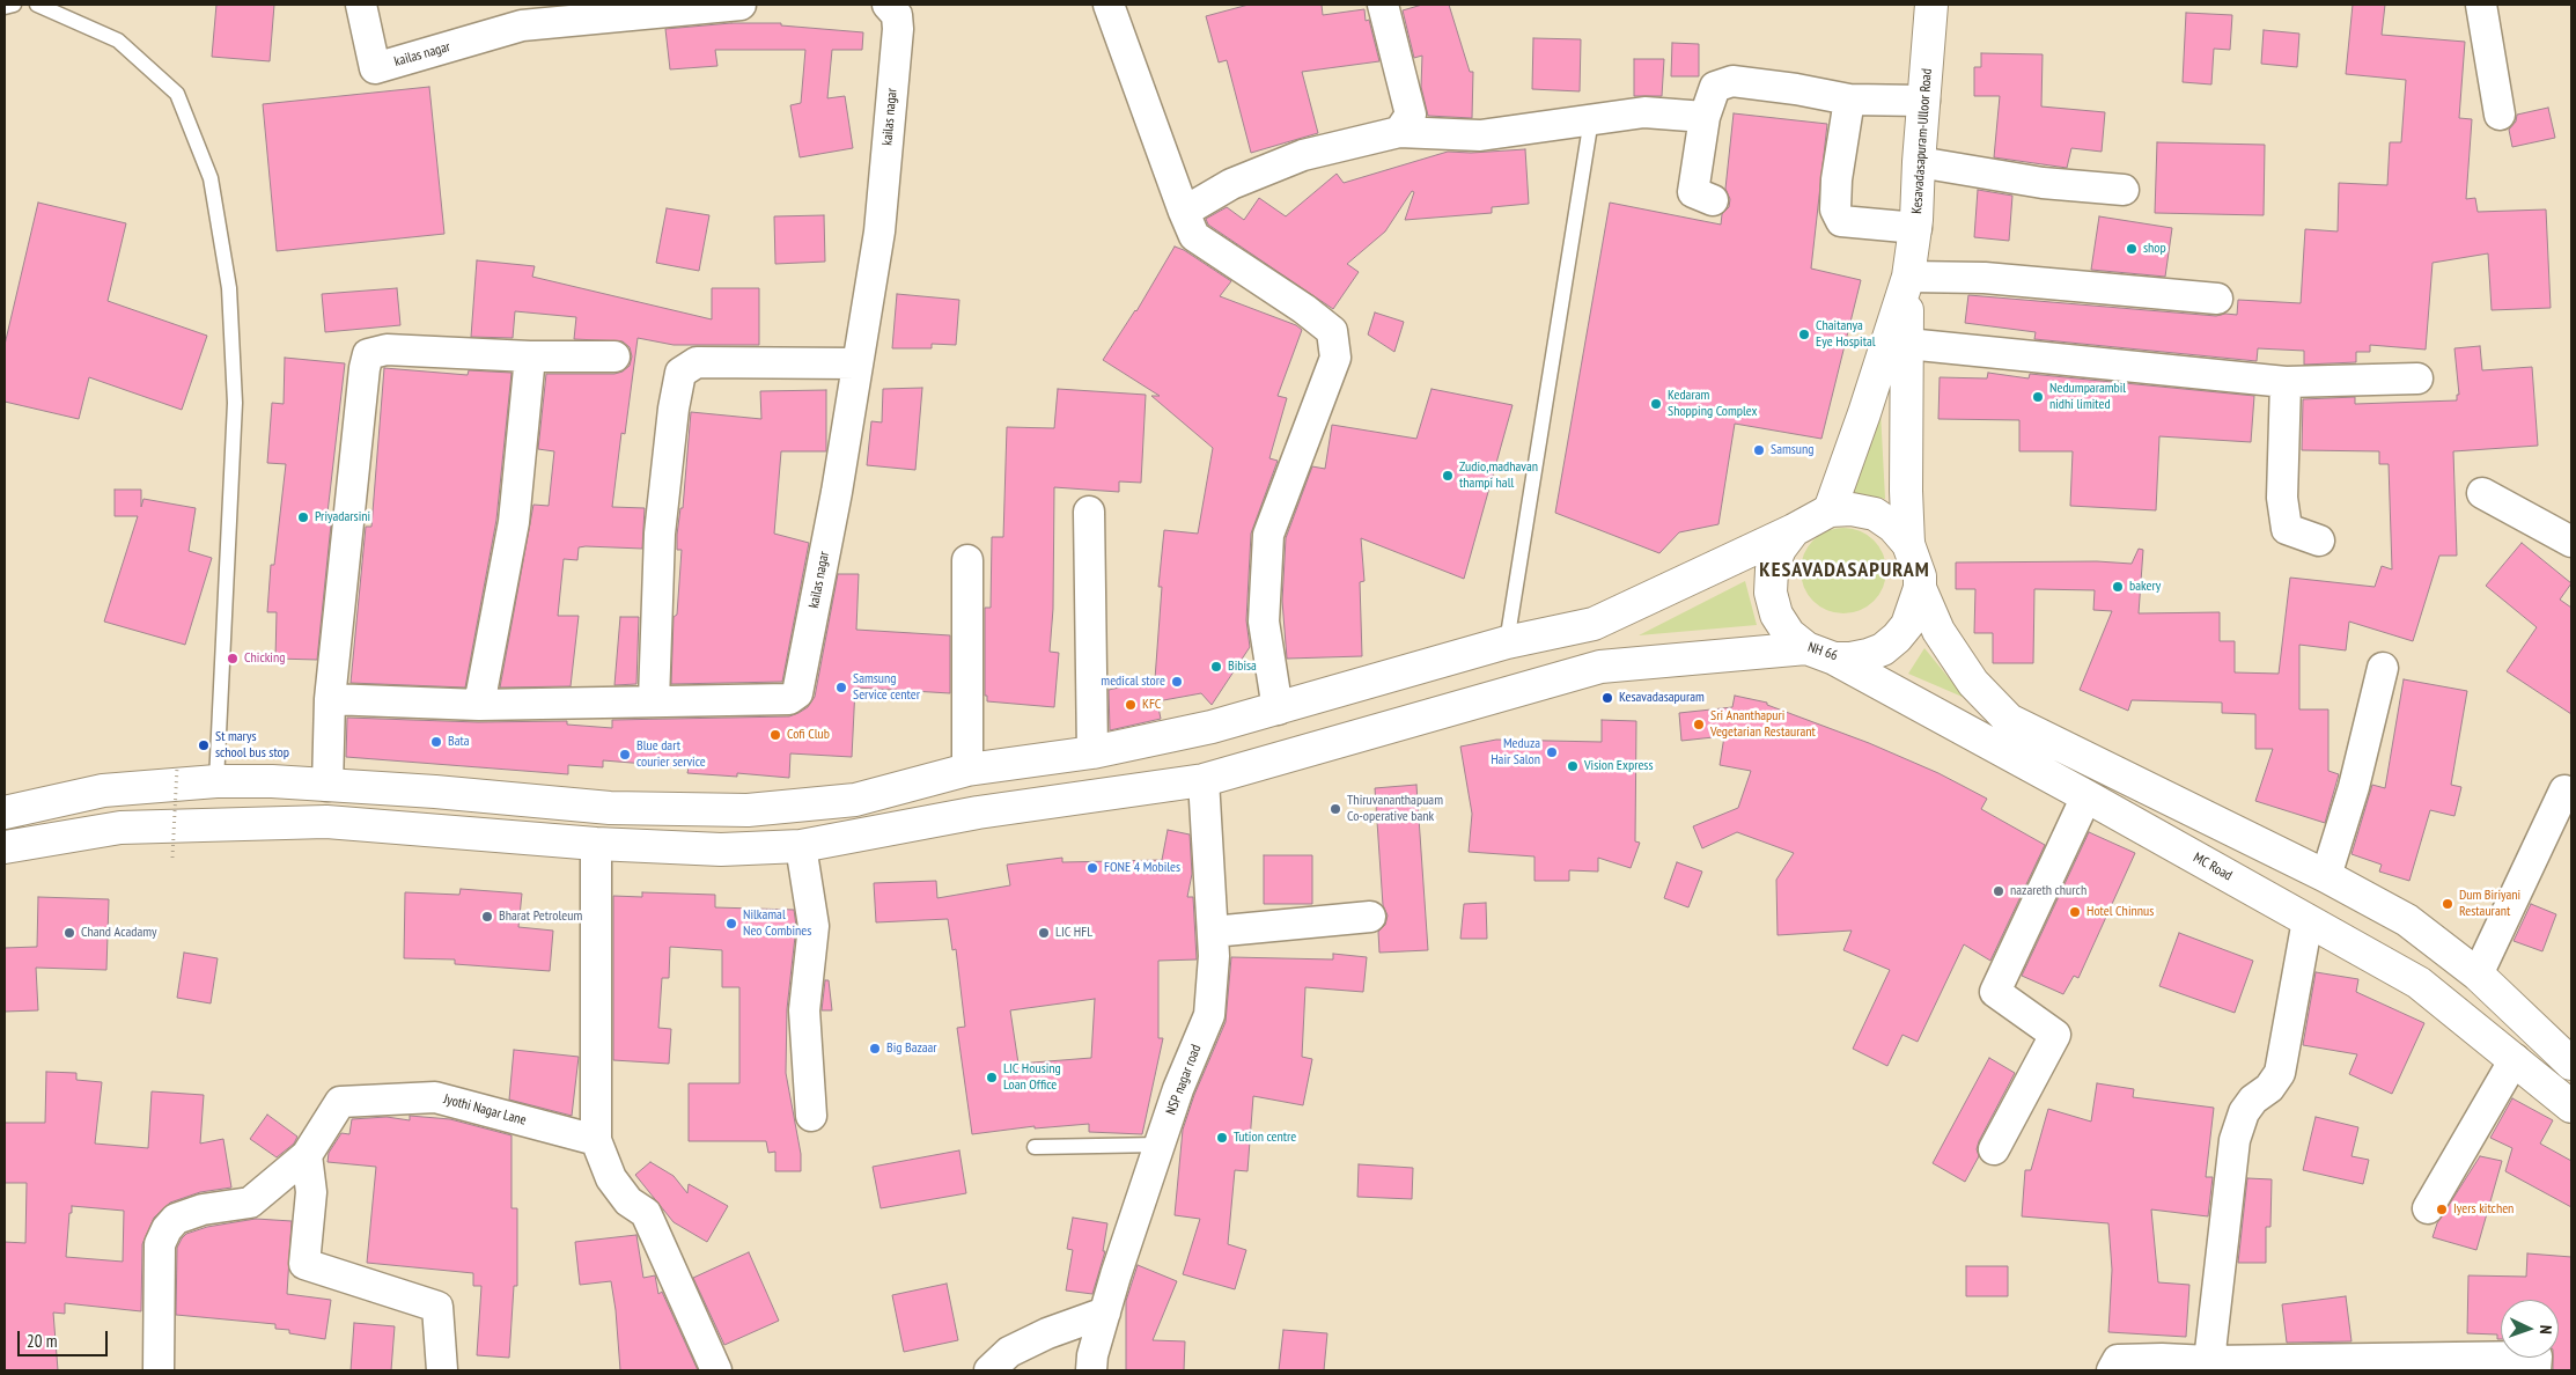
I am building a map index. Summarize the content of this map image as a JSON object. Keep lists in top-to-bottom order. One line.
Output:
{"streets":{"main road":["Kesavadasapuram-Ulloor Road","NH 66","MC Road"],"street":["kailas nagar","NSP nagar road","Jyothi Nagar Lane"]},"crossings":[["Kesavadasapuram-Ulloor Road","NH 66"],["NH 66","MC Road"]],"districts":["KESAVADASAPURAM"],"places":["shop","Chaitanya Eye Hospital","Nedumparambil nidhi limited","Kedaram Shopping Complex","Samsung","Zudio,madhavan thampi hall","Priyadarsini","bakery","Chicking","Bibisa","medical store","Samsung Service center","Kesavadasapuram","KFC","Sri Ananthapuri Vegetarian Restaurant","Cofi Club","Bata","St marys school bus stop","Meduza Hair Salon","Blue dart courier service","Vision Express","Thiruvananthapuam Co-operative bank","FONE 4 Mobiles","nazareth church","Dum Biriyani Restaurant","Hotel Chinnus","Bharat Petroleum","Nilkamal Neo Combines","Chand Acadamy","LIC HFL","Big Bazaar","LIC Housing Loan Office","Tution centre","Iyers kitchen"],"scale_bar":"20 m","north":"right"}
